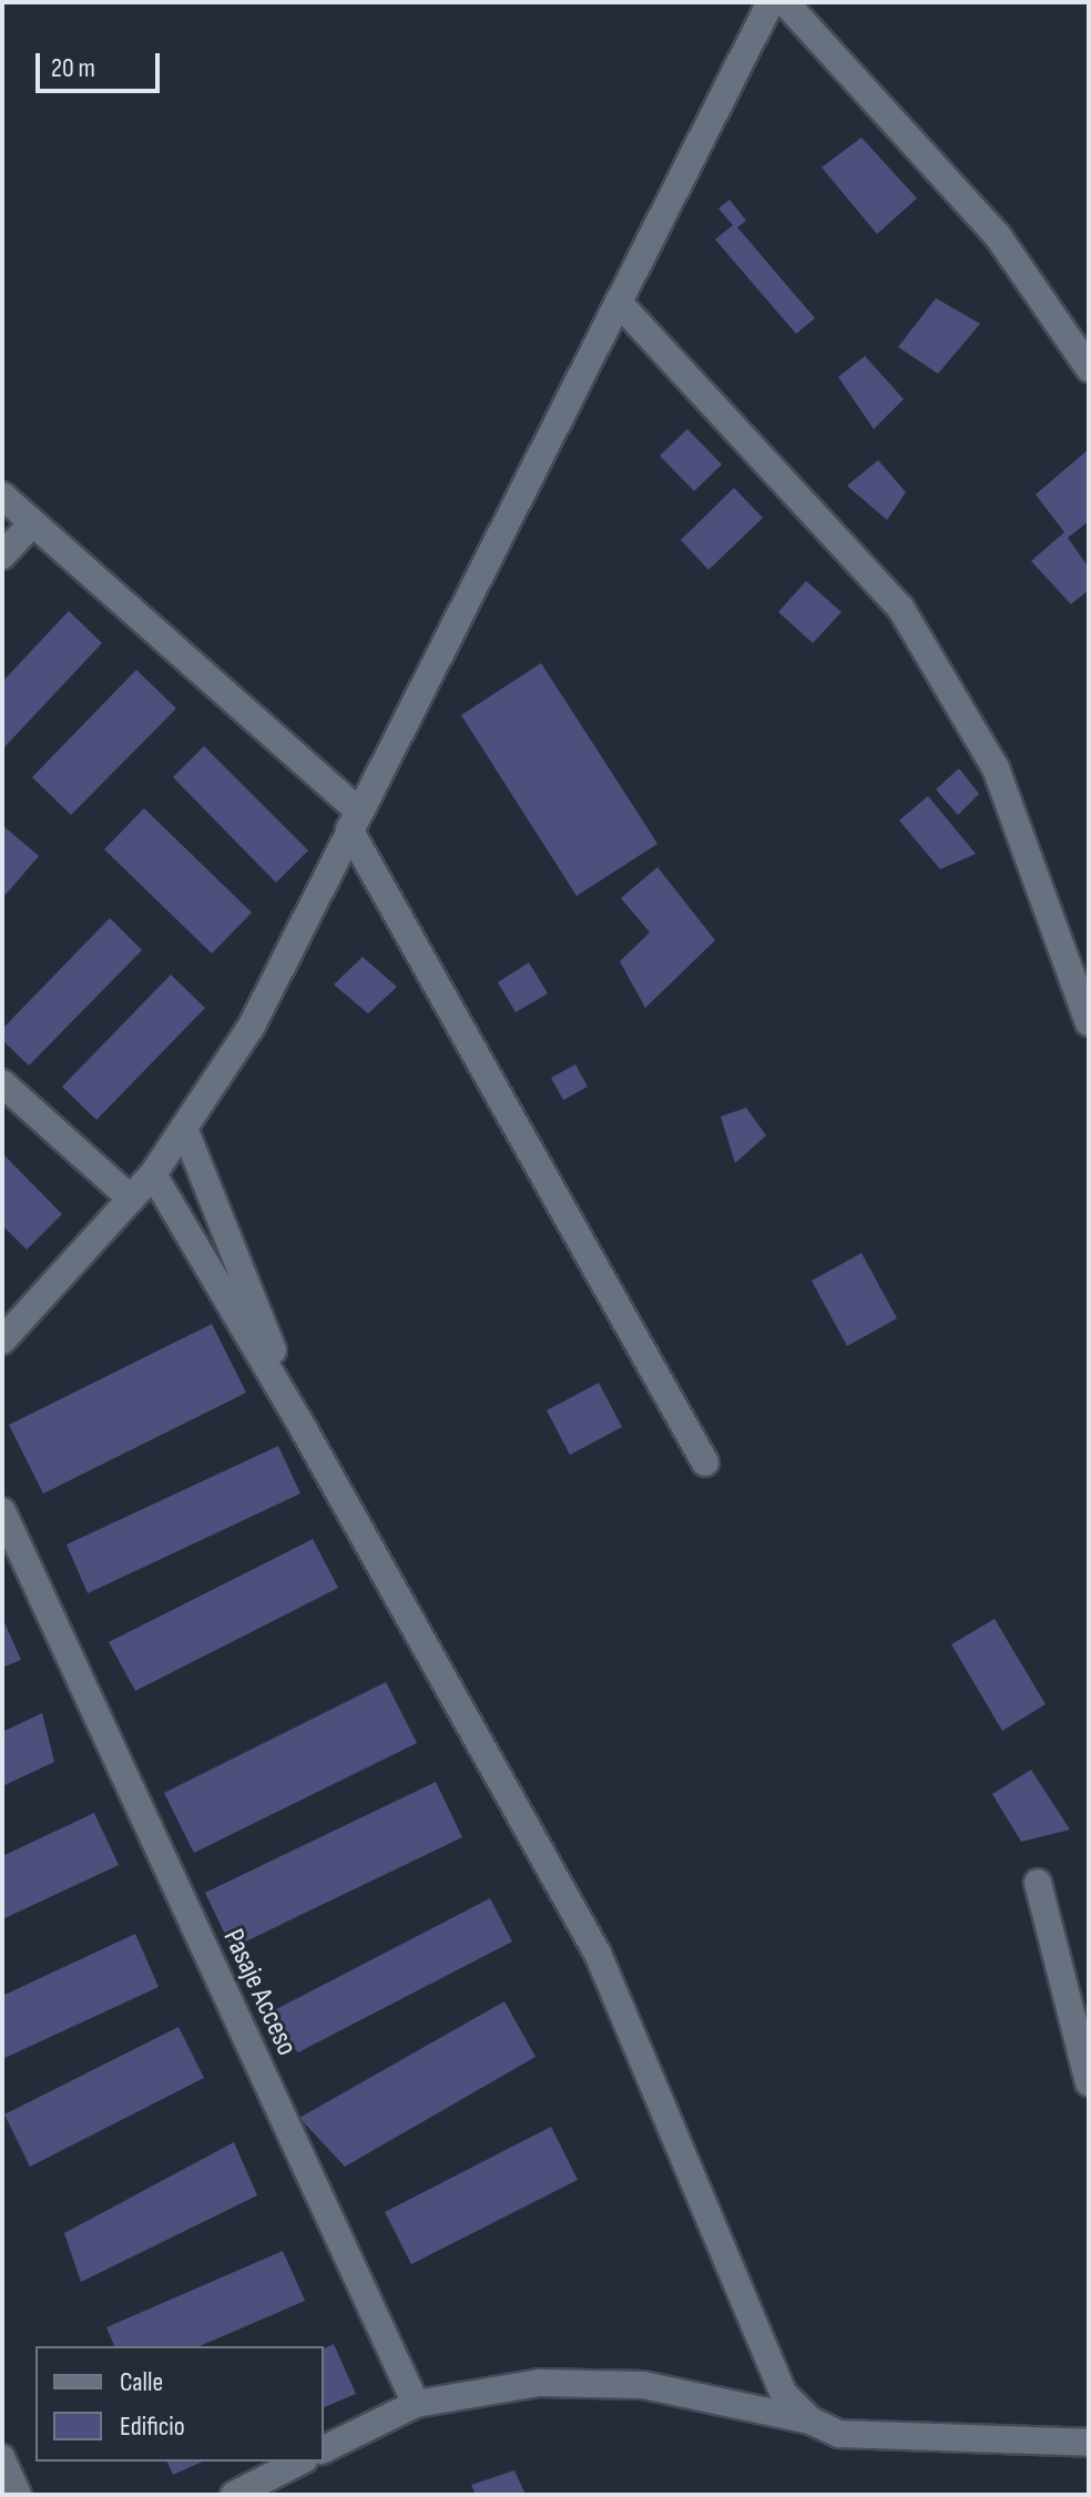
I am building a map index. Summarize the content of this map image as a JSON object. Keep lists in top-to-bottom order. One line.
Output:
{"streets":{"street":["Pasaje Acceso"]},"legend":["Calle","Edificio"],"scale_bar":"20 m"}
